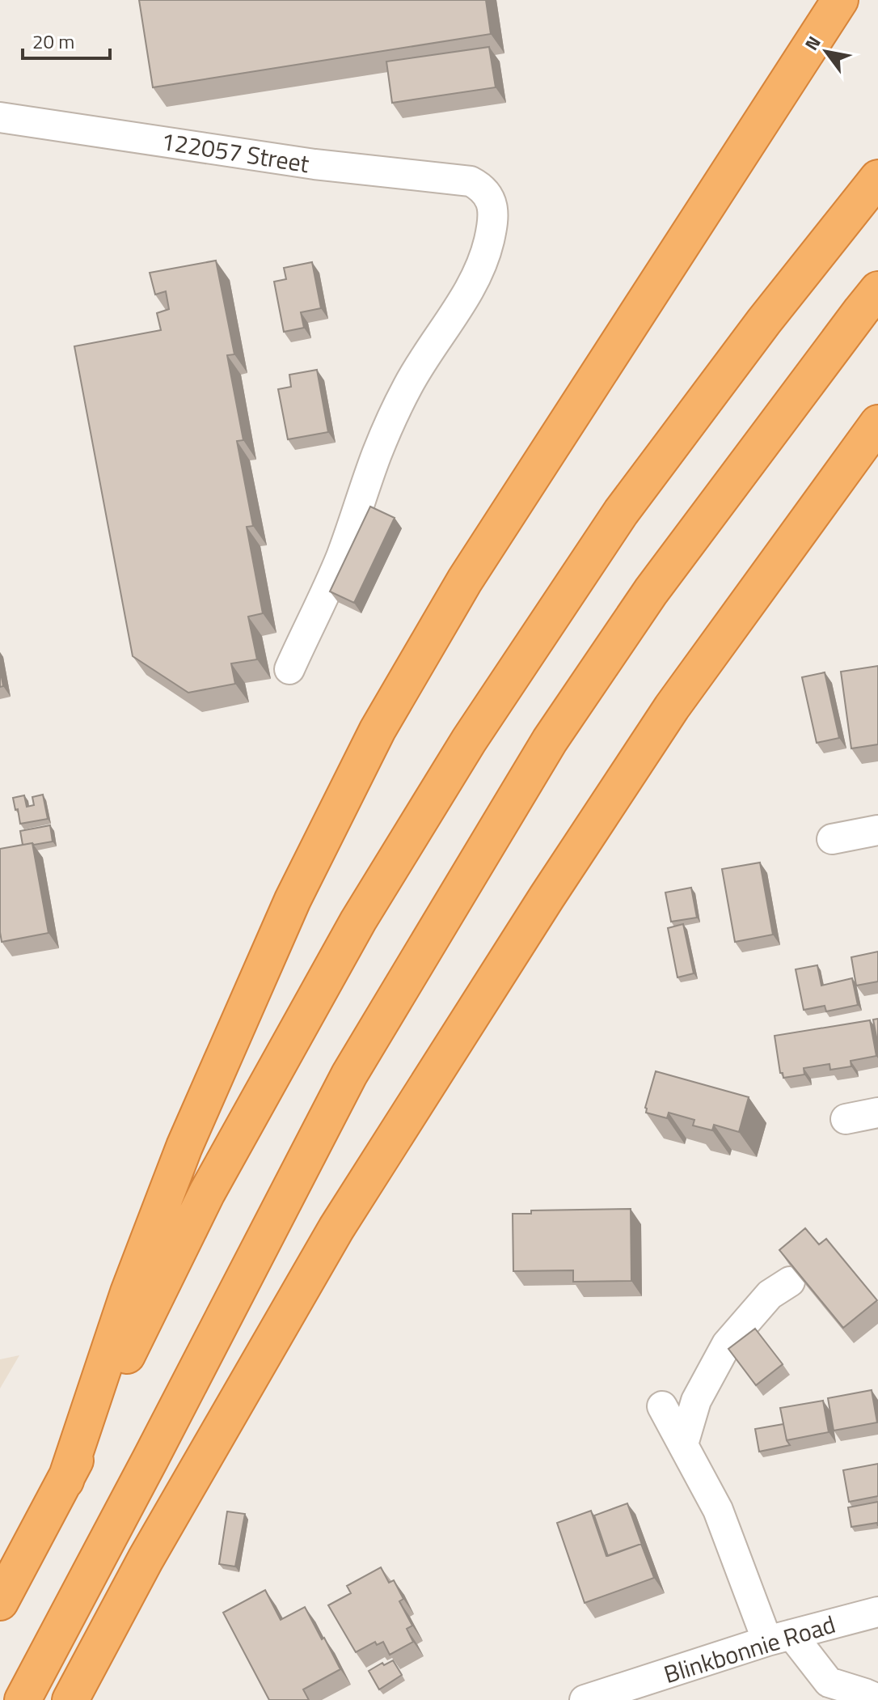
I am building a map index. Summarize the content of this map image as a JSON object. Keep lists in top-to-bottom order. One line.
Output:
{"streets":{"street":["122057 Street","Blinkbonnie Road"]},"scale_bar":"20 m","north":"top left"}
